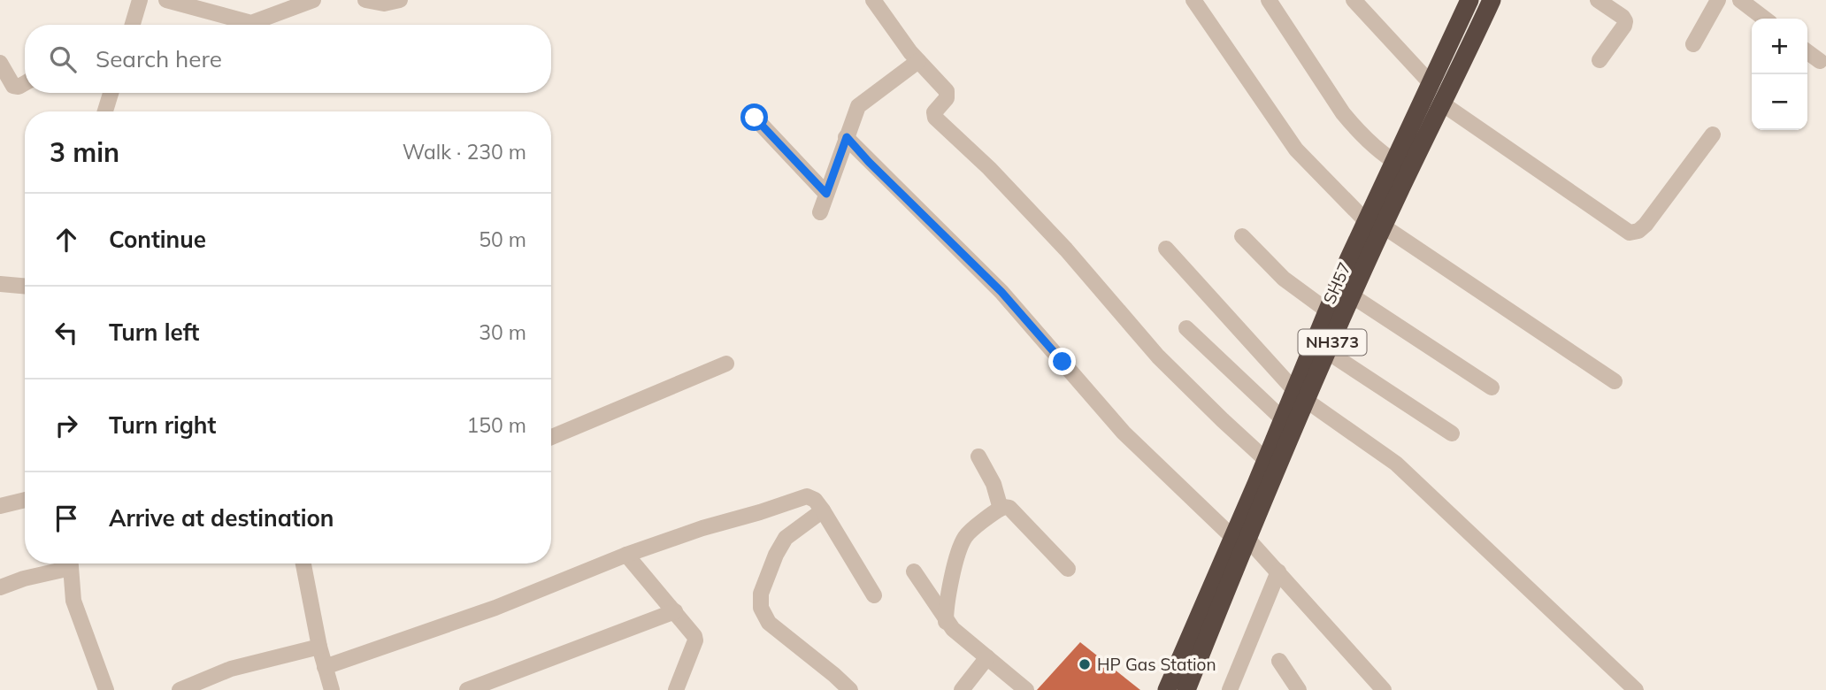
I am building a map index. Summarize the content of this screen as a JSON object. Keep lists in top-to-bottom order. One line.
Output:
{"streets":{"highway":["SH57","NH373"]},"crossings":[["SH57","NH373"]],"places":["HP Gas Station"],"page":{"map_buttons":["+","−"],"search":"Search here","heading":["3 min","Walk · 230 m"],"list":[["Continue","50 m"],["Turn left","30 m"],["Turn right","150 m"],"Arrive at destination"]}}
